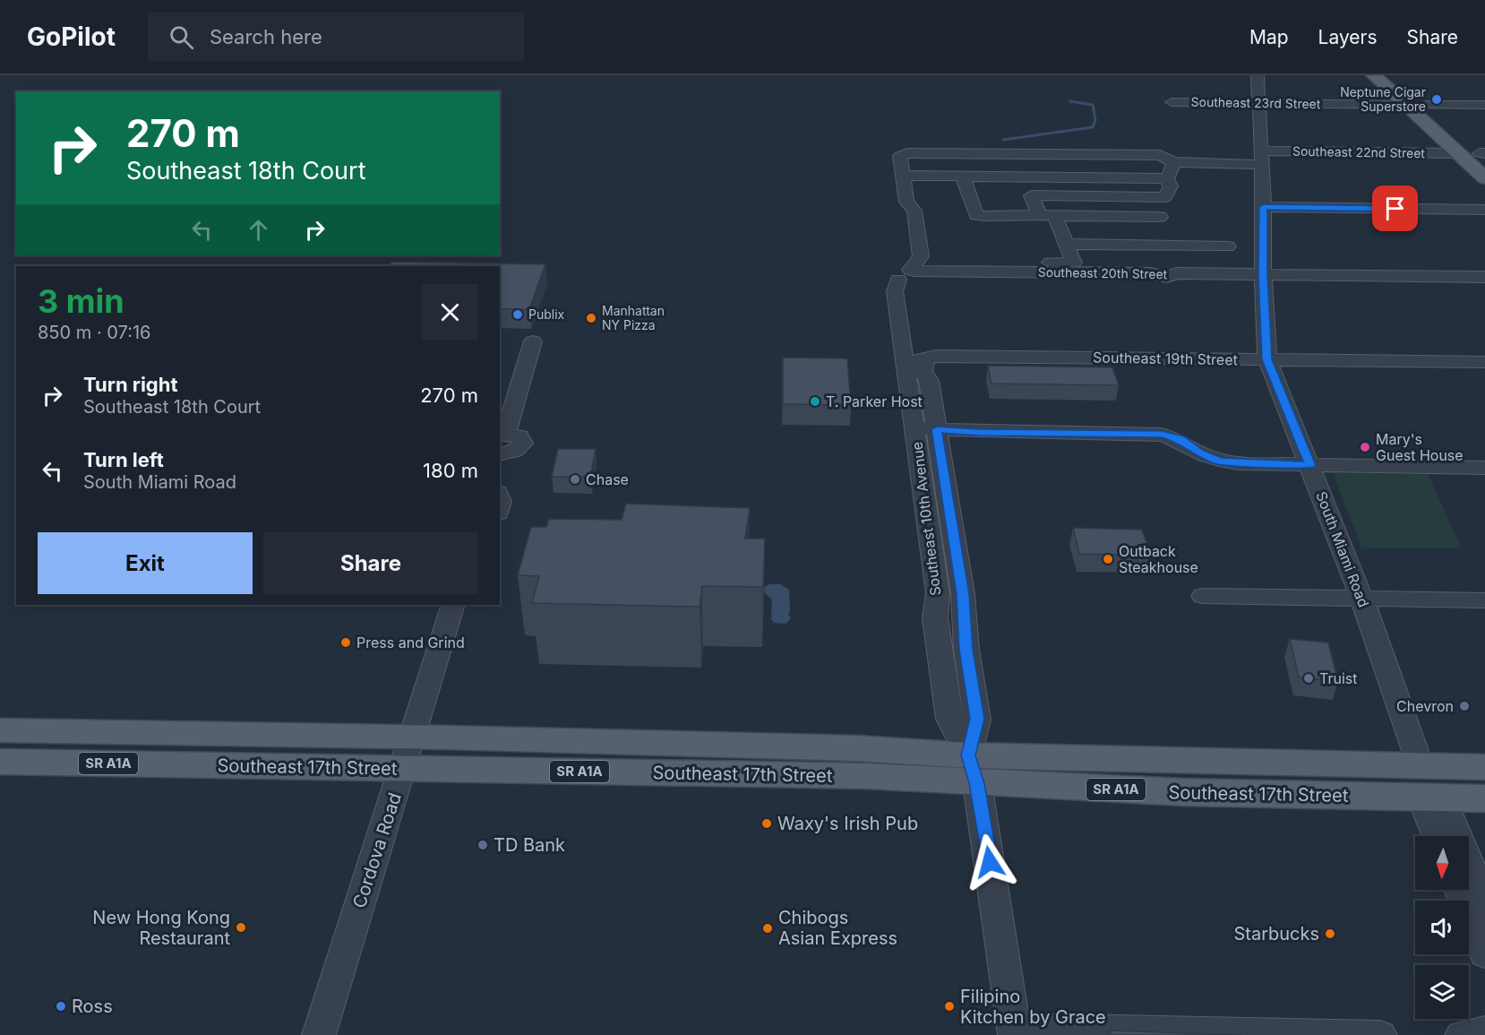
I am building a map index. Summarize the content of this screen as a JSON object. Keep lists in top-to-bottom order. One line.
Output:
{"streets":{"main road":["SR A1A","Southeast 17th Street"],"street":["Southeast 23rd Street","Southeast 22nd Street","Southeast 20th Street","Southeast 19th Street","Southeast 10th Avenue","South Miami Road","Cordova Road"]},"crossings":[["Southeast 23rd Street","South Miami Road"],["Southeast 22nd Street","Southeast 10th Avenue"],["Southeast 22nd Street","South Miami Road"],["Southeast 20th Street","Southeast 10th Avenue"],["Southeast 20th Street","South Miami Road"],["Southeast 19th Street","Southeast 10th Avenue"],["Southeast 19th Street","South Miami Road"],["Southeast 10th Avenue","Southeast 17th Street"],["South Miami Road","Southeast 17th Street"],["Southeast 17th Street","Cordova Road"]],"places":["Neptune Cigar Superstore","Publix","Manhattan NY Pizza","T. Parker Host","Mary's Guest House","Chase","Outback Steakhouse","Press and Grind","Truist","Chevron","Waxy's Irish Pub","TD Bank","New Hong Kong Restaurant","Chibogs Asian Express","Starbucks","Ross","Filipino Kitchen by Grace"],"north":"bottom","page":{"header":"GoPilot","search":"Search here","nav":["Map","Layers","Share"],"turn":["270 m","Southeast 18th Court"],"heading":["3 min","850 m · 07:16"],"list":[{"name":"Turn right","note":"Southeast 18th Court","value":"270 m"},{"name":"Turn left","note":"South Miami Road","value":"180 m"}],"buttons":["Exit","Share"]}}
